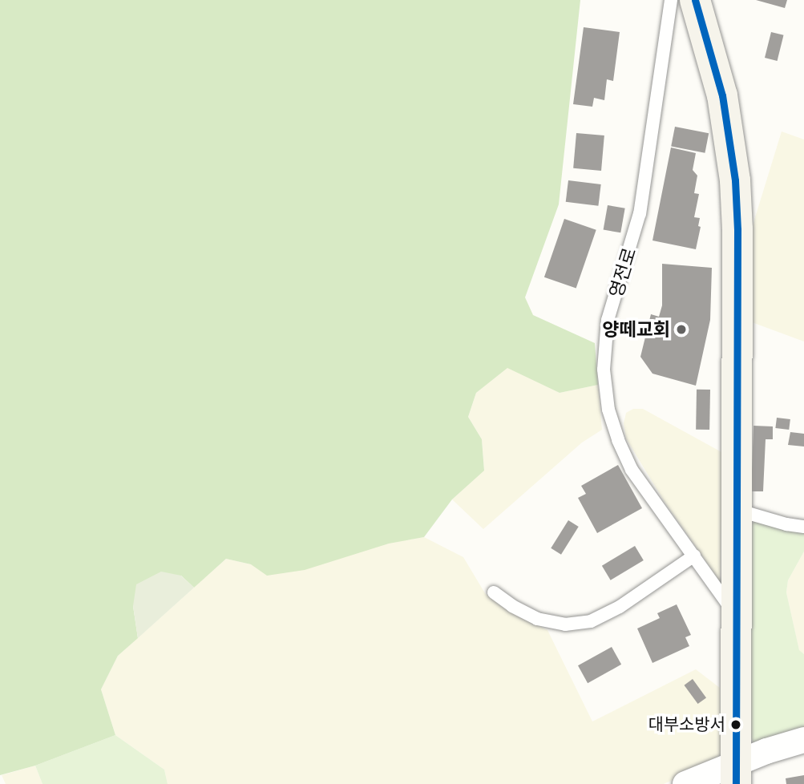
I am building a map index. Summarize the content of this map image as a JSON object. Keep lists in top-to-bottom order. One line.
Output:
{"streets":{"lane":["영전로"]},"places":["양떼교회","대부소방서"]}
